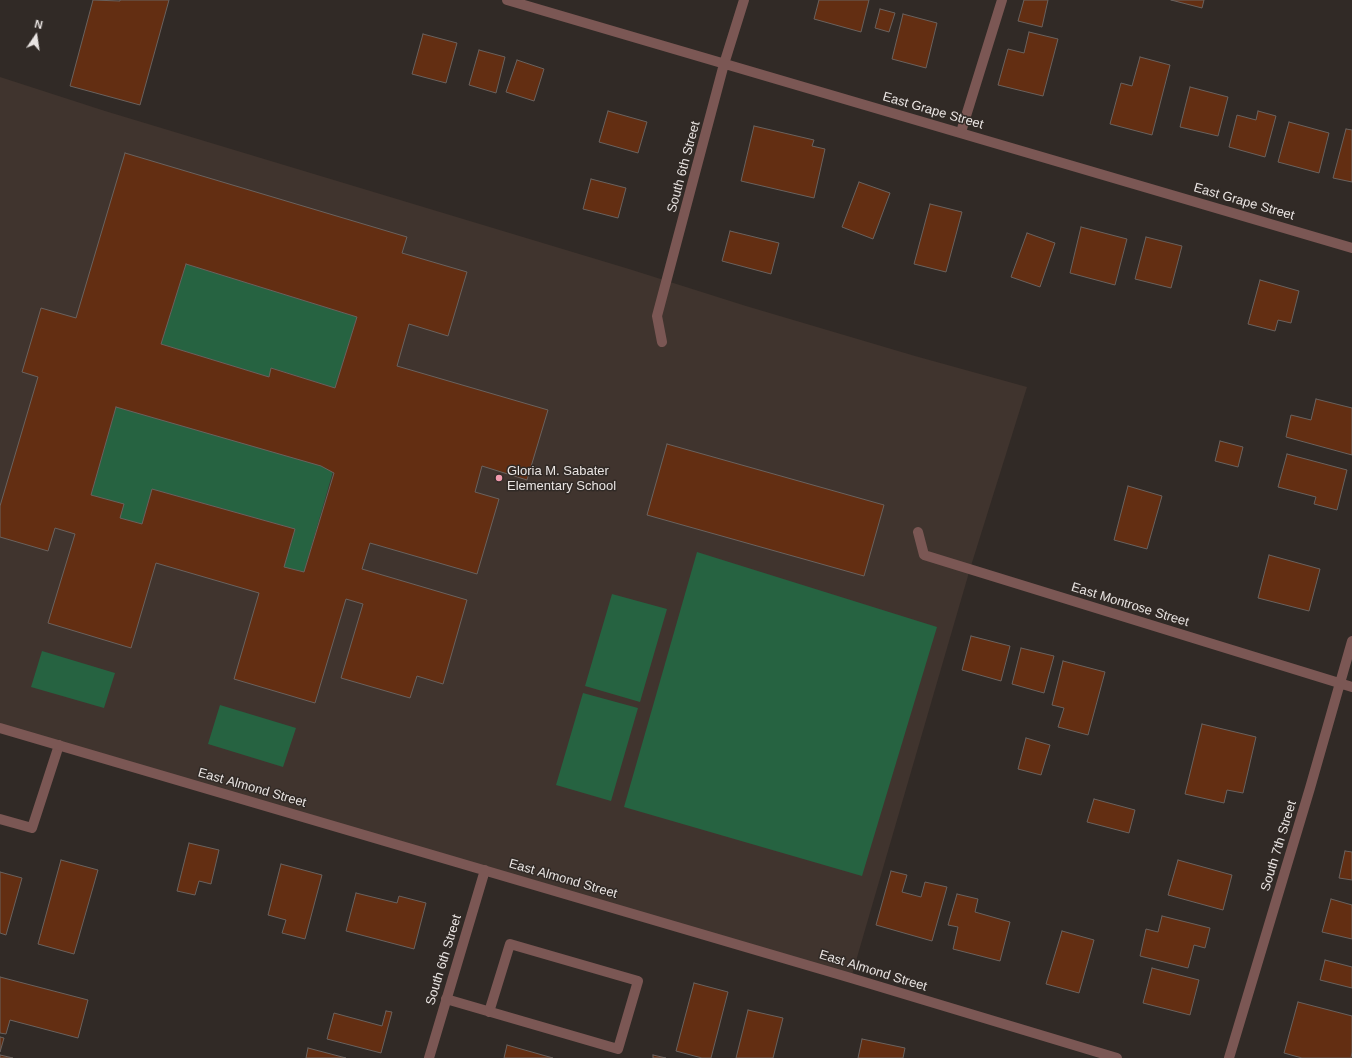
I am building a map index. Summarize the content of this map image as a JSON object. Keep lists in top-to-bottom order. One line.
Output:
{"streets":{"street":["East Grape Street","South 6th Street","East Montrose Street","East Almond Street","South 7th Street"]},"crossings":[["East Grape Street","South 6th Street"],["South 6th Street","East Almond Street"],["East Montrose Street","South 7th Street"]],"places":["Gloria M. Sabater Elementary School"],"north":"top"}
